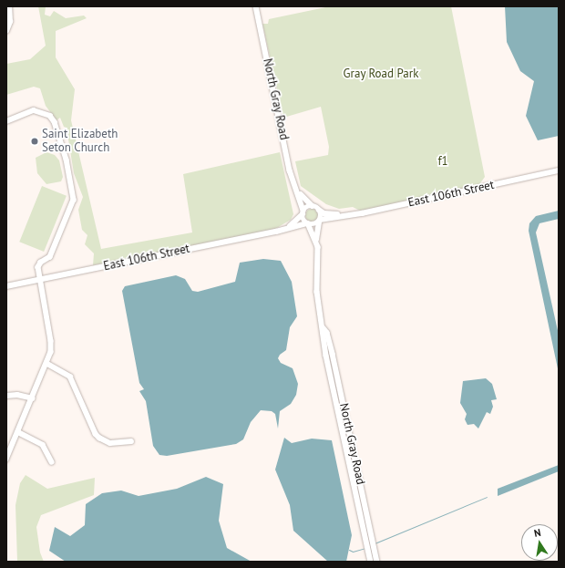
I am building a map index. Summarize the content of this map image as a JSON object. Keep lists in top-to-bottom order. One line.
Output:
{"streets":{"street":["North Gray Road","East 106th Street"]},"crossings":[["North Gray Road","East 106th Street"]],"parks":["Gray Road Park","f1"],"places":["Saint Elizabeth Seton Church"],"north":"top"}
